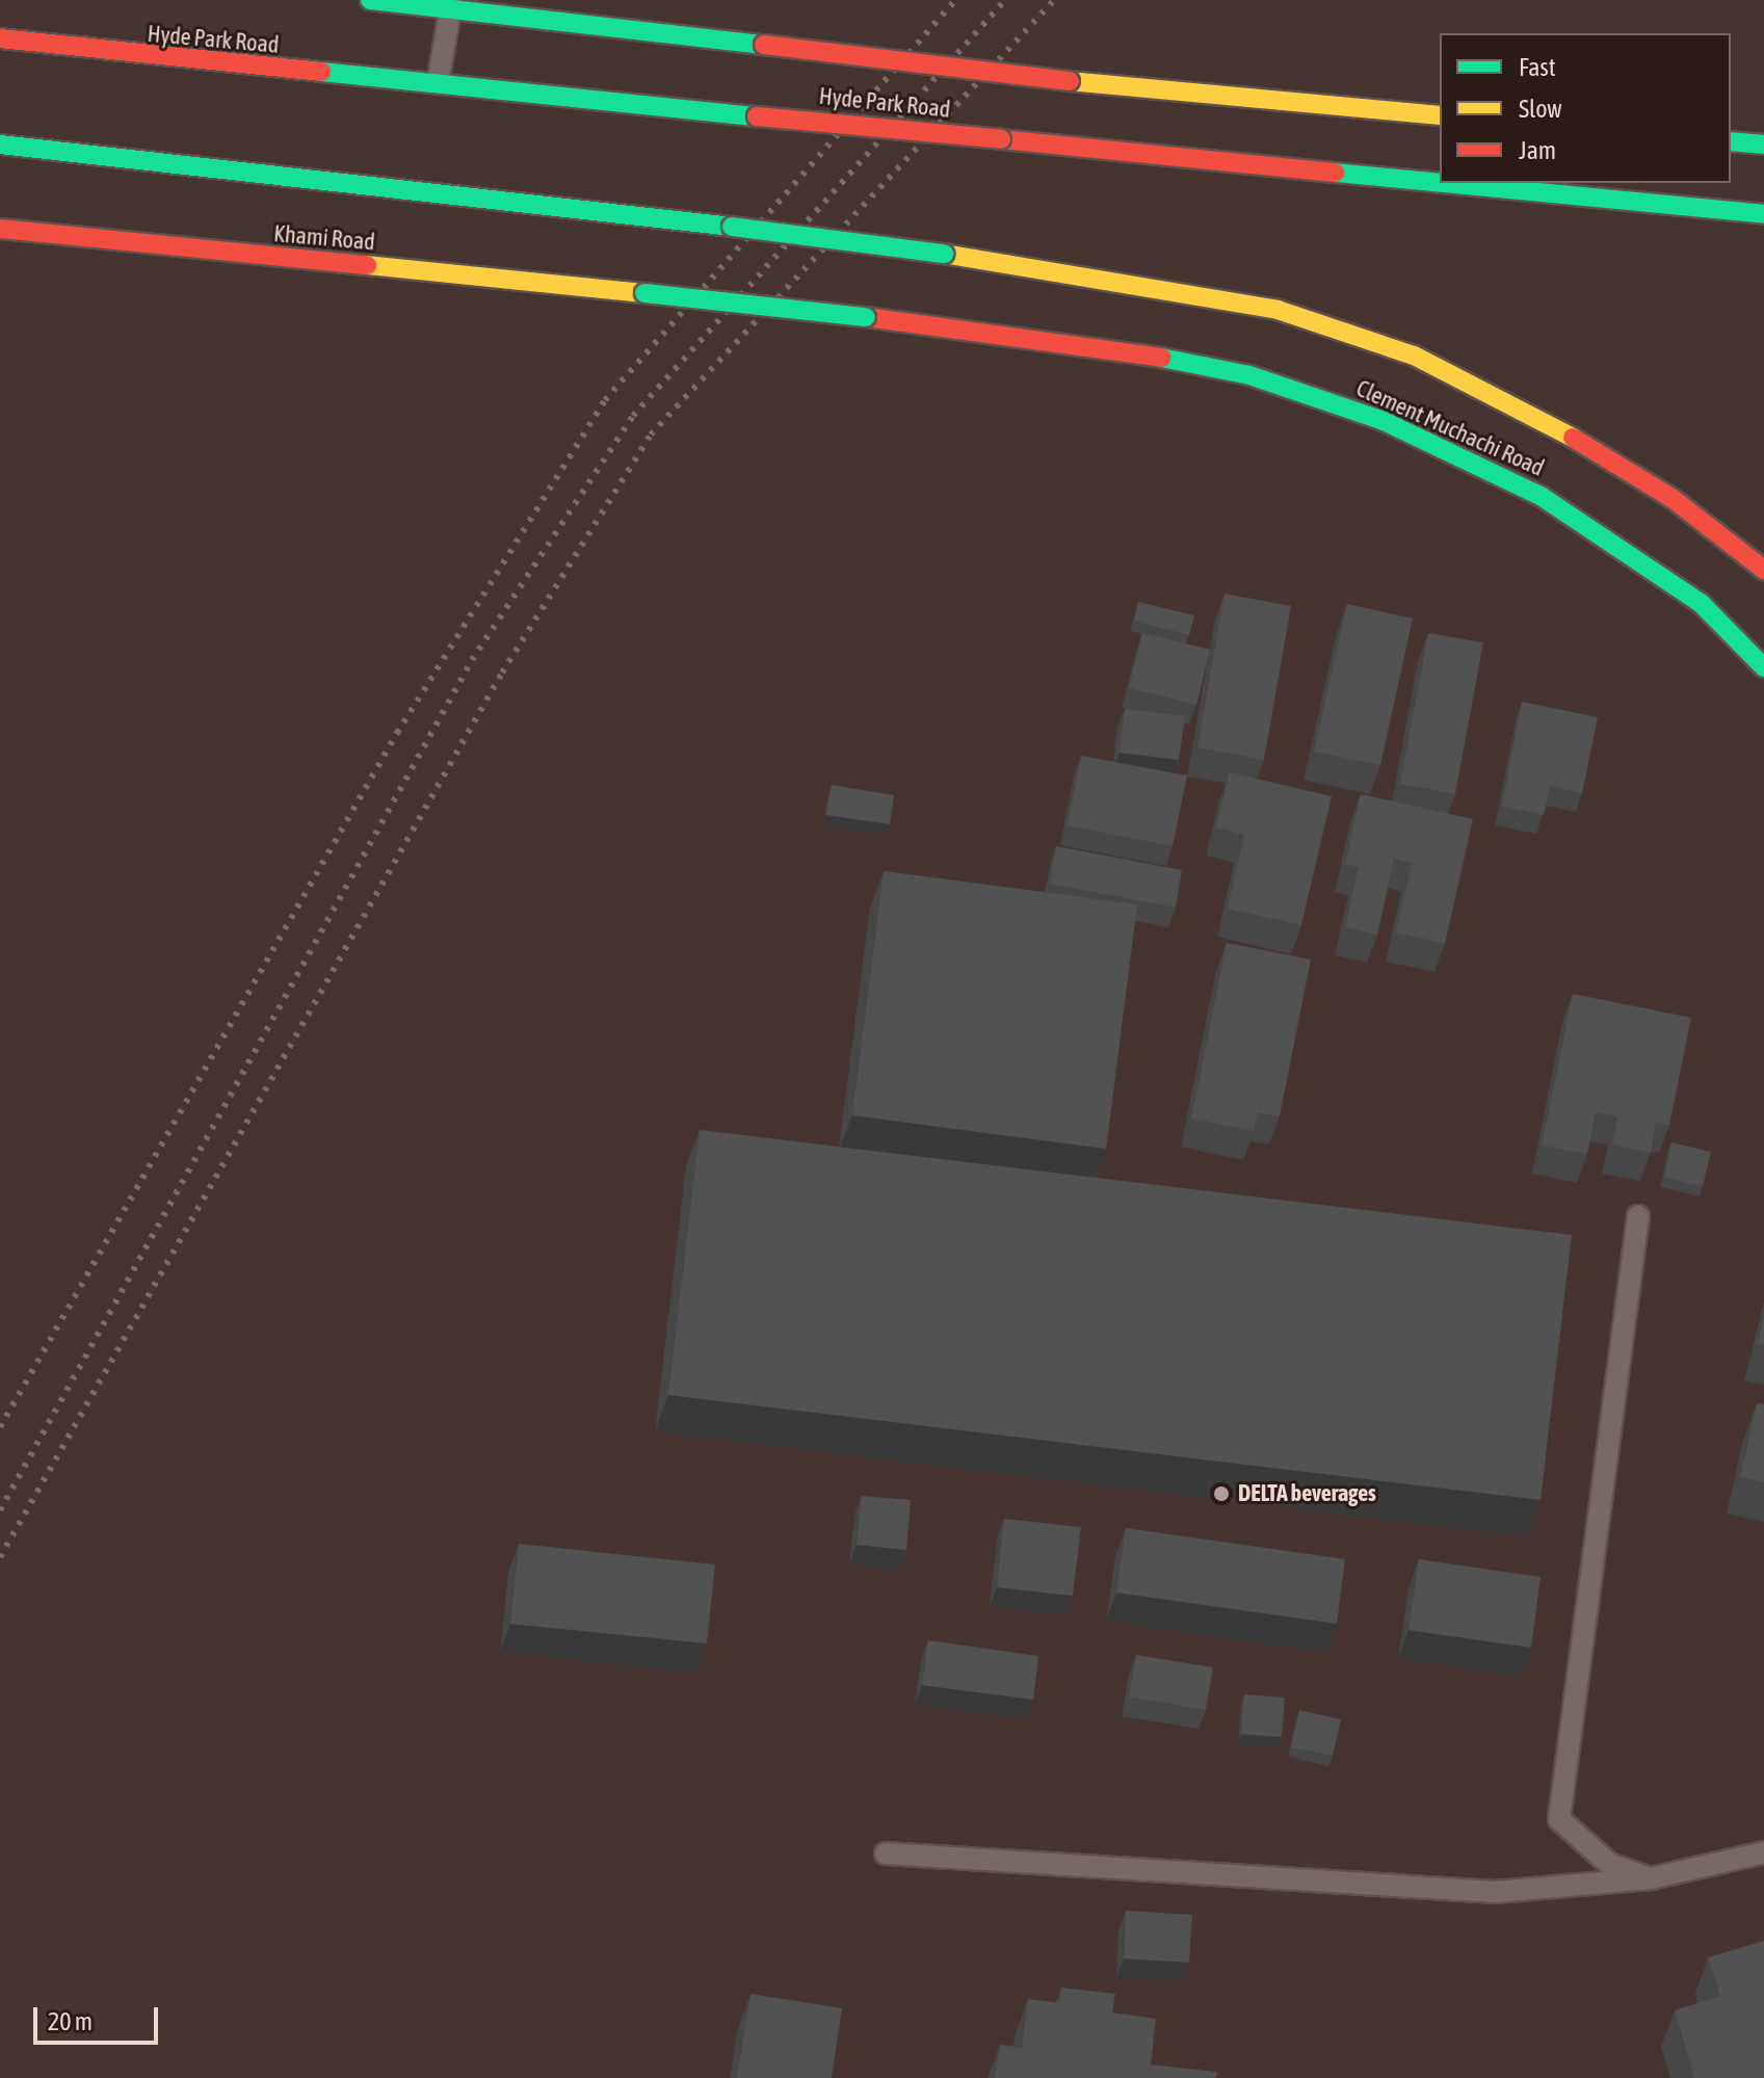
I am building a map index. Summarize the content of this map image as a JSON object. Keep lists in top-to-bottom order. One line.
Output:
{"streets":{"main road":["Hyde Park Road","Khami Road","Clement Muchachi Road"]},"crossings":[["Khami Road","Clement Muchachi Road"]],"places":["DELTA beverages"],"legend":["Fast","Slow","Jam"],"scale_bar":"20 m"}
